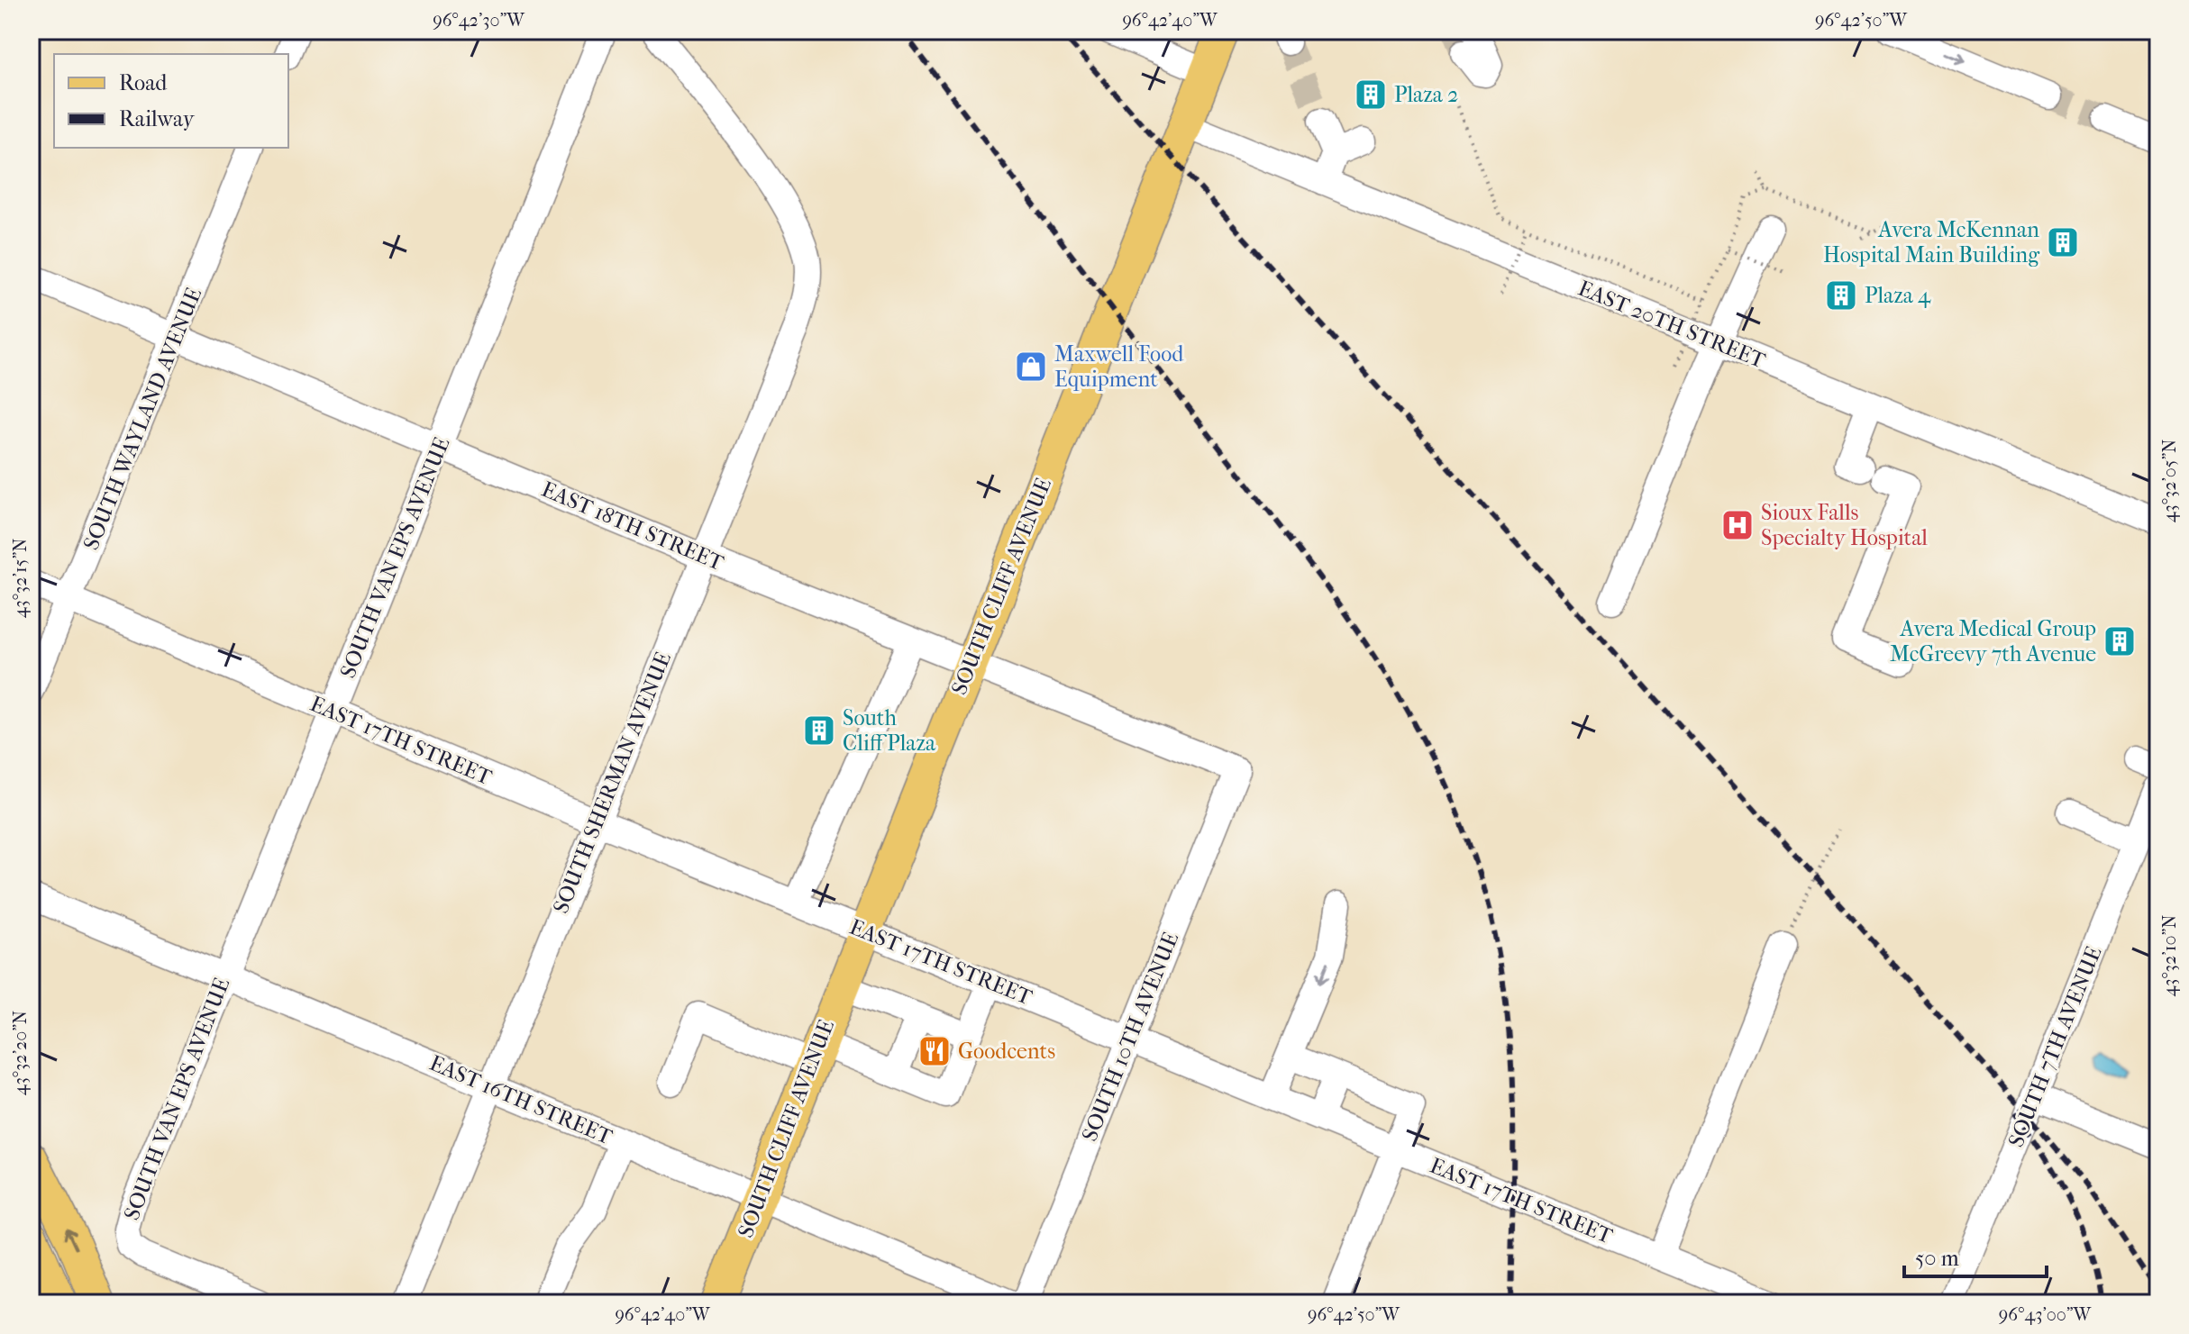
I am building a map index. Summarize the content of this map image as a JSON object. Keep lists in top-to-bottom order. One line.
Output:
{"streets":{"main road":["SOUTH CLIFF AVENUE"],"street":["EAST 20TH STREET","SOUTH WAYLAND AVENUE","EAST 18TH STREET","SOUTH VAN EPS AVENUE","EAST 17TH STREET","SOUTH SHERMAN AVENUE","SOUTH 10TH AVENUE","SOUTH 7TH AVENUE","EAST 16TH STREET"]},"crossings":[["EAST 20TH STREET","SOUTH CLIFF AVENUE"],["SOUTH WAYLAND AVENUE","EAST 18TH STREET"],["SOUTH WAYLAND AVENUE","EAST 17TH STREET"],["EAST 18TH STREET","SOUTH VAN EPS AVENUE"],["EAST 18TH STREET","SOUTH CLIFF AVENUE"],["EAST 18TH STREET","SOUTH SHERMAN AVENUE"],["EAST 18TH STREET","SOUTH 10TH AVENUE"],["SOUTH VAN EPS AVENUE","EAST 17TH STREET"],["SOUTH VAN EPS AVENUE","EAST 16TH STREET"],["SOUTH CLIFF AVENUE","EAST 17TH STREET"],["SOUTH CLIFF AVENUE","EAST 16TH STREET"],["EAST 17TH STREET","SOUTH SHERMAN AVENUE"],["EAST 17TH STREET","SOUTH 10TH AVENUE"],["SOUTH SHERMAN AVENUE","EAST 16TH STREET"]],"places":{"building":["Plaza 2","Avera McKennan Hospital Main Building","Plaza 4","Avera Medical Group McGreevy 7th Avenue","South Cliff Plaza"],"shop":["Maxwell Food Equipment"],"hospital":["Sioux Falls Specialty Hospital"],"restaurant":["Goodcents"]},"legend":["Road","Railway"],"scale_bar":"50 m","coordinates":["96°42'30\"W","96°42'40\"W","96°42'50\"W","43°32'05\"N","43°32'15\"N","43°32'10\"N","43°32'20\"N","96°43'00\"W"]}
